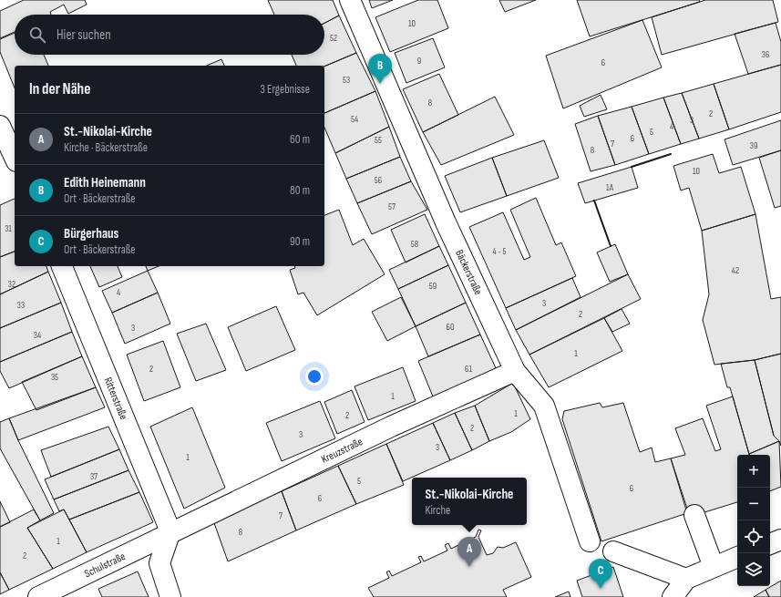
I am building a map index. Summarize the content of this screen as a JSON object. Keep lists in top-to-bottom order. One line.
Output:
{"streets":{"street":["Bäckerstraße","Ritterstraße","Kreuzstraße","Schulstraße"]},"crossings":[["Bäckerstraße","Kreuzstraße"],["Ritterstraße","Kreuzstraße"],["Ritterstraße","Schulstraße"],["Kreuzstraße","Schulstraße"]],"house_numbers":["10","52","36","9","6","53","8","2","54","3","4","5","6","55","7","39","8","10","56","1A","57","31","58","4 - 5","42","32","59","4","3","33","2","60","3","34","1","2","61","35","1","1","2","2","3","3","1","37","5","6","6","7","8","1","2"],"page":{"search":"Hier suchen","pins":["B","A","C"],"heading":["In der Nähe","3 Ergebnisse"],"list":[{"mark":"A","name":"St.-Nikolai-Kirche","note":"Kirche · Bäckerstraße","value":"60 m"},{"mark":"B","name":"Edith Heinemann","note":"Ort · Bäckerstraße","value":"80 m"},{"mark":"C","name":"Bürgerhaus","note":"Ort · Bäckerstraße","value":"90 m"}],"map_buttons":["+","−"],"popup":["St.-Nikolai-Kirche","Kirche"]}}
